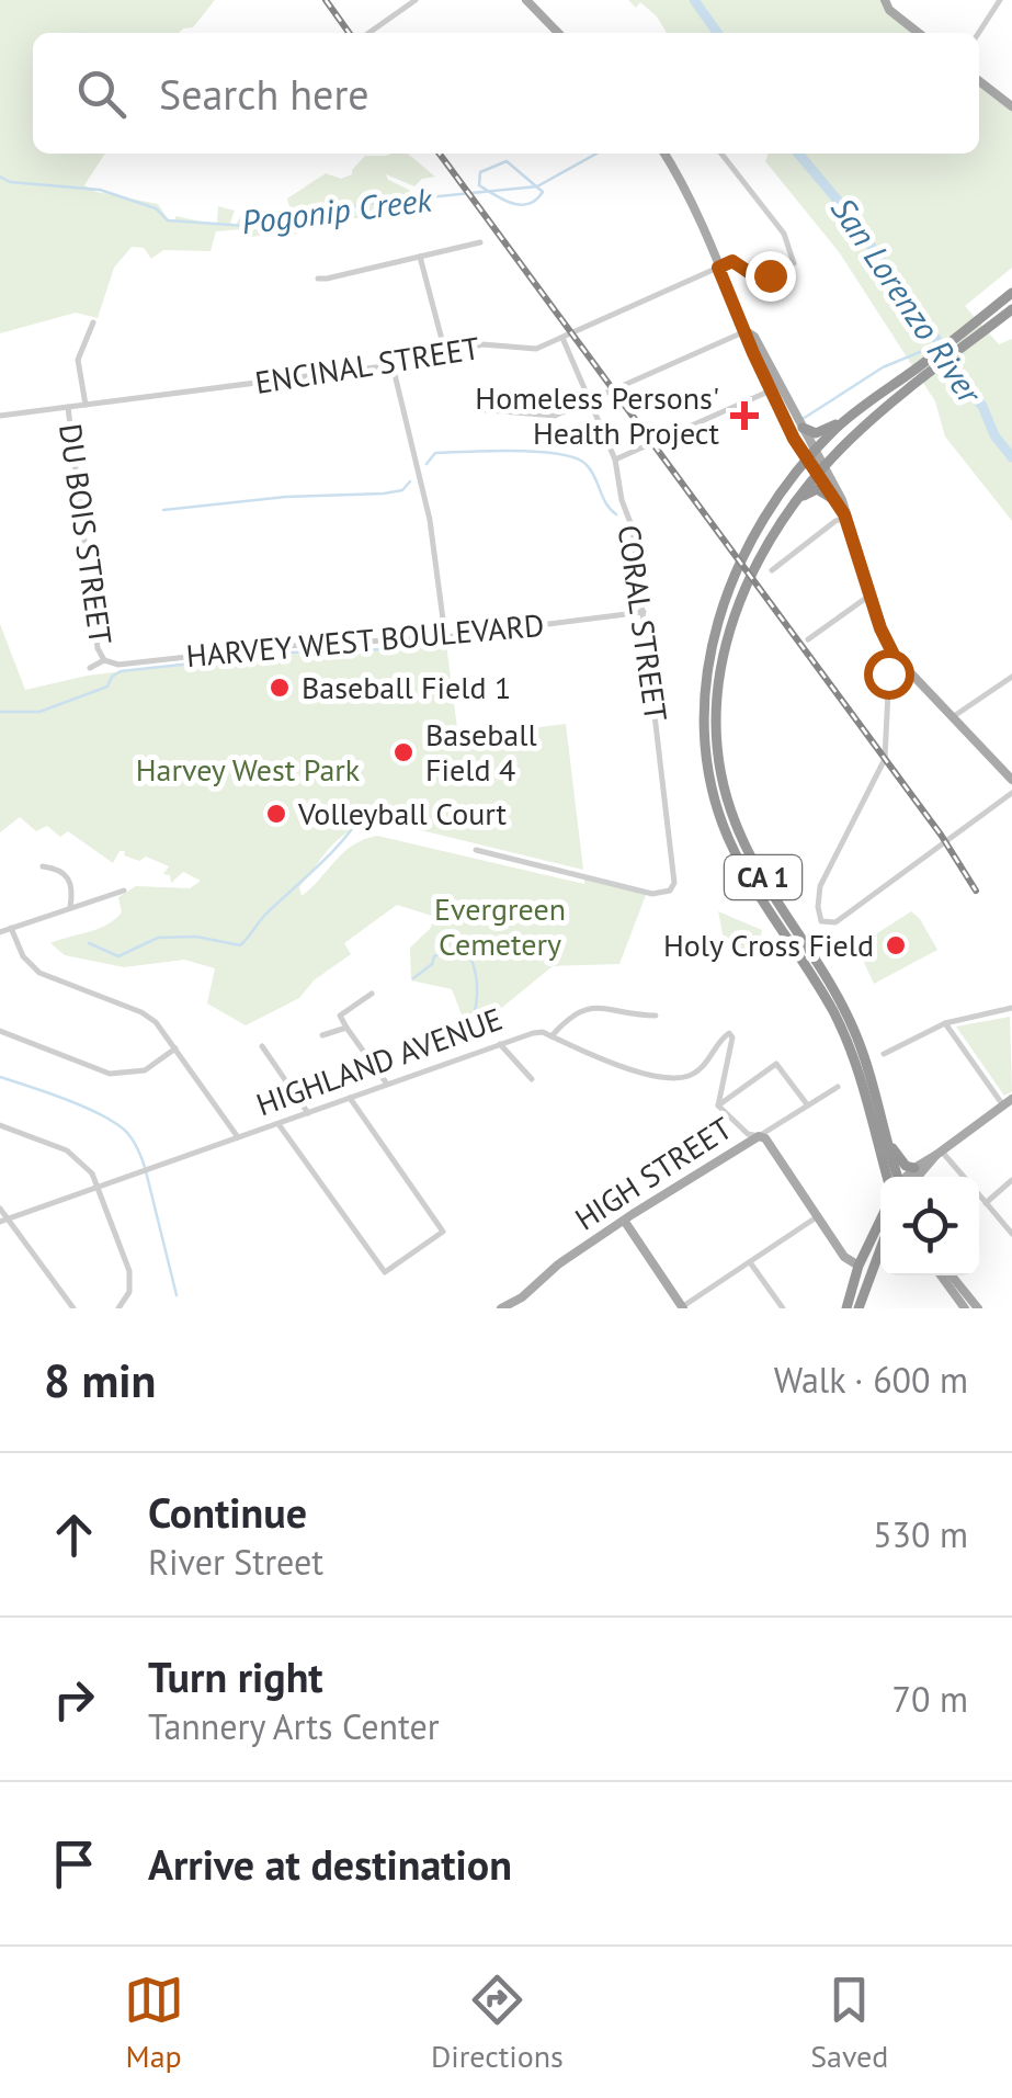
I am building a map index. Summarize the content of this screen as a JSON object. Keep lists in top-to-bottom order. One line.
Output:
{"streets":{"highway":["CA 1"],"main road":["HIGH STREET"],"street":["ENCINAL STREET","DU BOIS STREET","CORAL STREET","HARVEY WEST BOULEVARD","HIGHLAND AVENUE"]},"crossings":[["ENCINAL STREET","DU BOIS STREET"],["ENCINAL STREET","CORAL STREET"],["DU BOIS STREET","HARVEY WEST BOULEVARD"],["CORAL STREET","HARVEY WEST BOULEVARD"]],"water":["Pogonip Creek","San Lorenzo River"],"parks":["Harvey West Park","Evergreen Cemetery"],"places":{"health":["Homeless Persons' Health Project"],"other":["Baseball Field 1","Baseball Field 4","Volleyball Court","Holy Cross Field"]},"page":{"search":"Search here","heading":["8 min","Walk · 600 m"],"list":[["Continue","River Street","530 m"],["Turn right","Tannery Arts Center","70 m"],"Arrive at destination"],"nav":["Map","Directions","Saved"]}}
